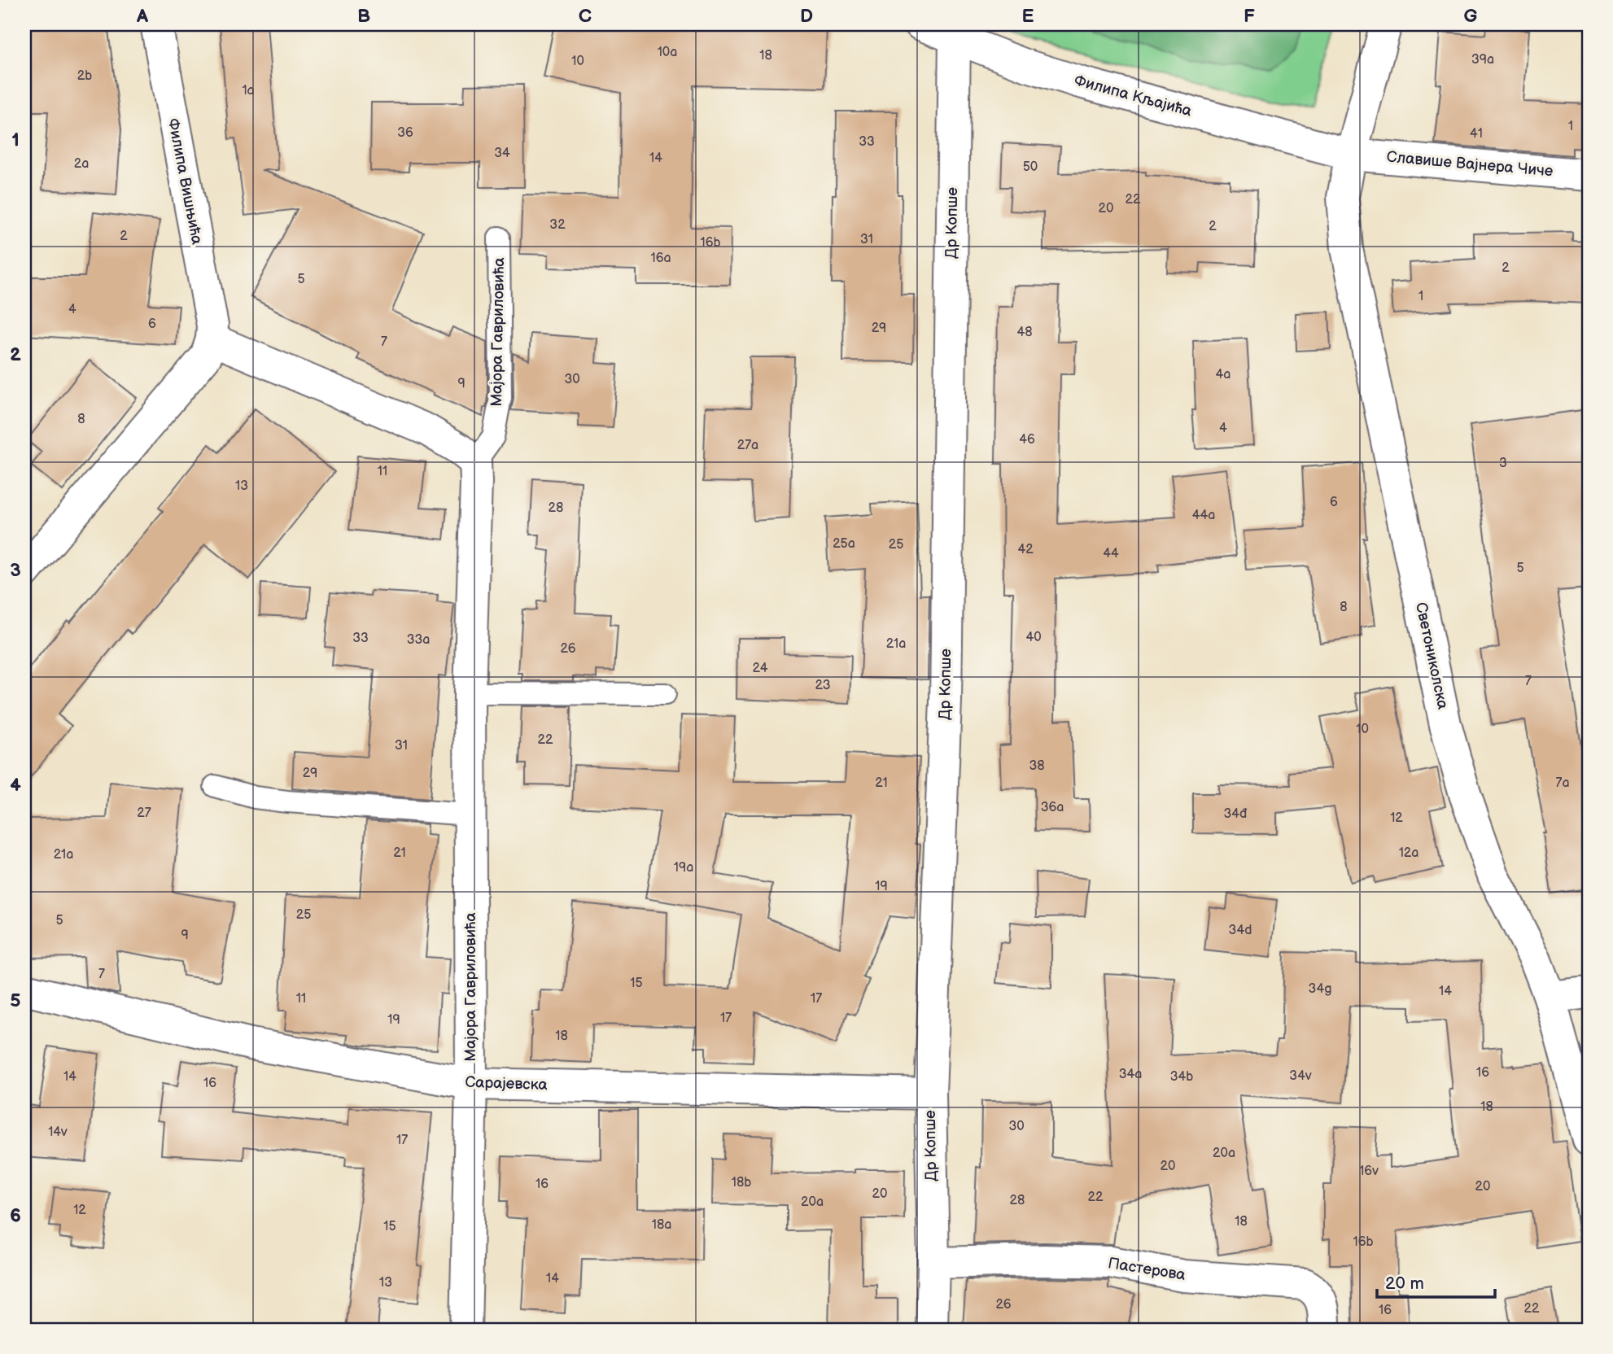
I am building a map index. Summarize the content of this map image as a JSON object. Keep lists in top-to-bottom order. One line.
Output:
{"streets":{"street":["Филипа Кљајића","Славише Вајнера Чиче","Филипа Вишњића","Др Копше","Мајора Гавриловића","Светониколска","Сарајевска","Пастерова"]},"crossings":[["Филипа Кљајића","Славише Вајнера Чиче"],["Филипа Кљајића","Др Копше"],["Филипа Кљајића","Светониколска"],["Славише Вајнера Чиче","Светониколска"],["Др Копше","Сарајевска"],["Др Копше","Пастерова"],["Мајора Гавриловића","Сарајевска"]],"house_numbers":["10a","18","39a","10","2b","1a","1","36","41","33","34","14","2a","50","22","20","32","2","2","31","16b","16a","2","5","1","4","6","29","48","7","4a","30","9","8","4","46","27a","3","11","13","6","28","44a","25a","25","42","44","5","8","40","33","33a","21a","26","24","7","23","10","22","31","38","29","21","7a","36a","27","34đ","12","21","12a","21a","19a","19","25","5","34d","9","7","15","34g","14","11","17","17","19","18","16","34a","34v","14","34b","16","18","30","14v","17","20a","20","16v","18b","16","20","20","22","28","20a","12","18","18a","15","16b","14","13","26","22","16"],"scale_bar":"20 m","grid":{"columns":["A","B","C","D","E","F","G"],"rows":["1","2","3","4","5","6"]}}
